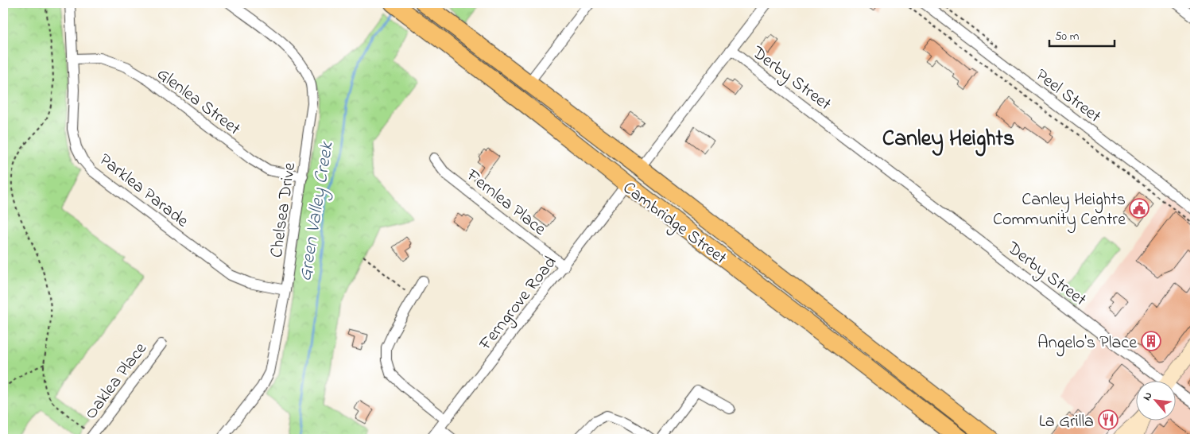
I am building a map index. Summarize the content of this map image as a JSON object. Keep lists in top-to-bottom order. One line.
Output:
{"streets":{"highway":["Cambridge Street"],"street":["Derby Street","Peel Street","Glenlea Street","Parklea Parade","Fernlea Place","Chelsea Drive","Ferngrove Road","Oaklea Place"]},"crossings":[["Glenlea Street","Parklea Parade"],["Glenlea Street","Chelsea Drive"],["Parklea Parade","Chelsea Drive"],["Fernlea Place","Ferngrove Road"],["Cambridge Street","Ferngrove Road"]],"districts":["Canley Heights"],"water":["Green Valley Creek"],"places":{"public building":["Canley Heights Community Centre"],"building":["Angelo's Place"],"restaurant":["La Grilla"]},"scale_bar":"50 m","north":"top left"}
